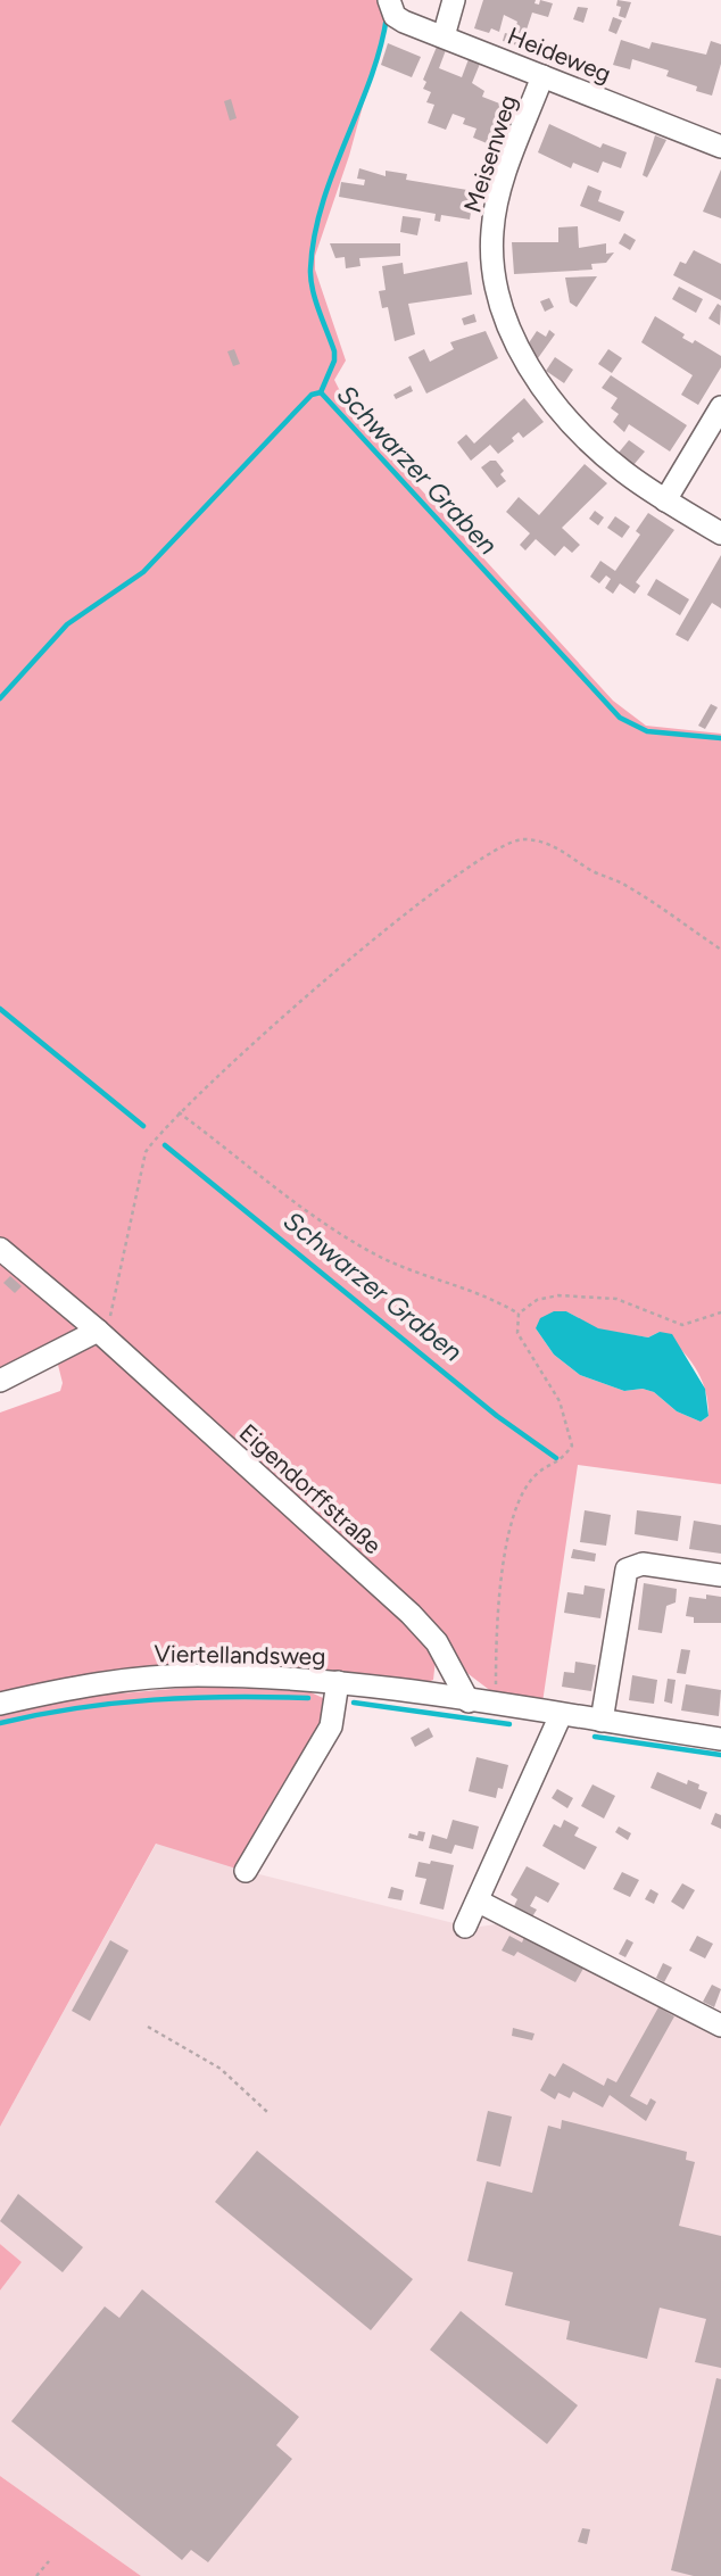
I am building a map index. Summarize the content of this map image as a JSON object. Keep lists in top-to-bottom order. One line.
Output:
{"streets":{"street":["Heideweg","Meisenweg","Eigendorffstraße","Viertellandsweg"]},"crossings":[["Heideweg","Meisenweg"],["Eigendorffstraße","Viertellandsweg"]],"water":["Schwarzer Graben"]}
